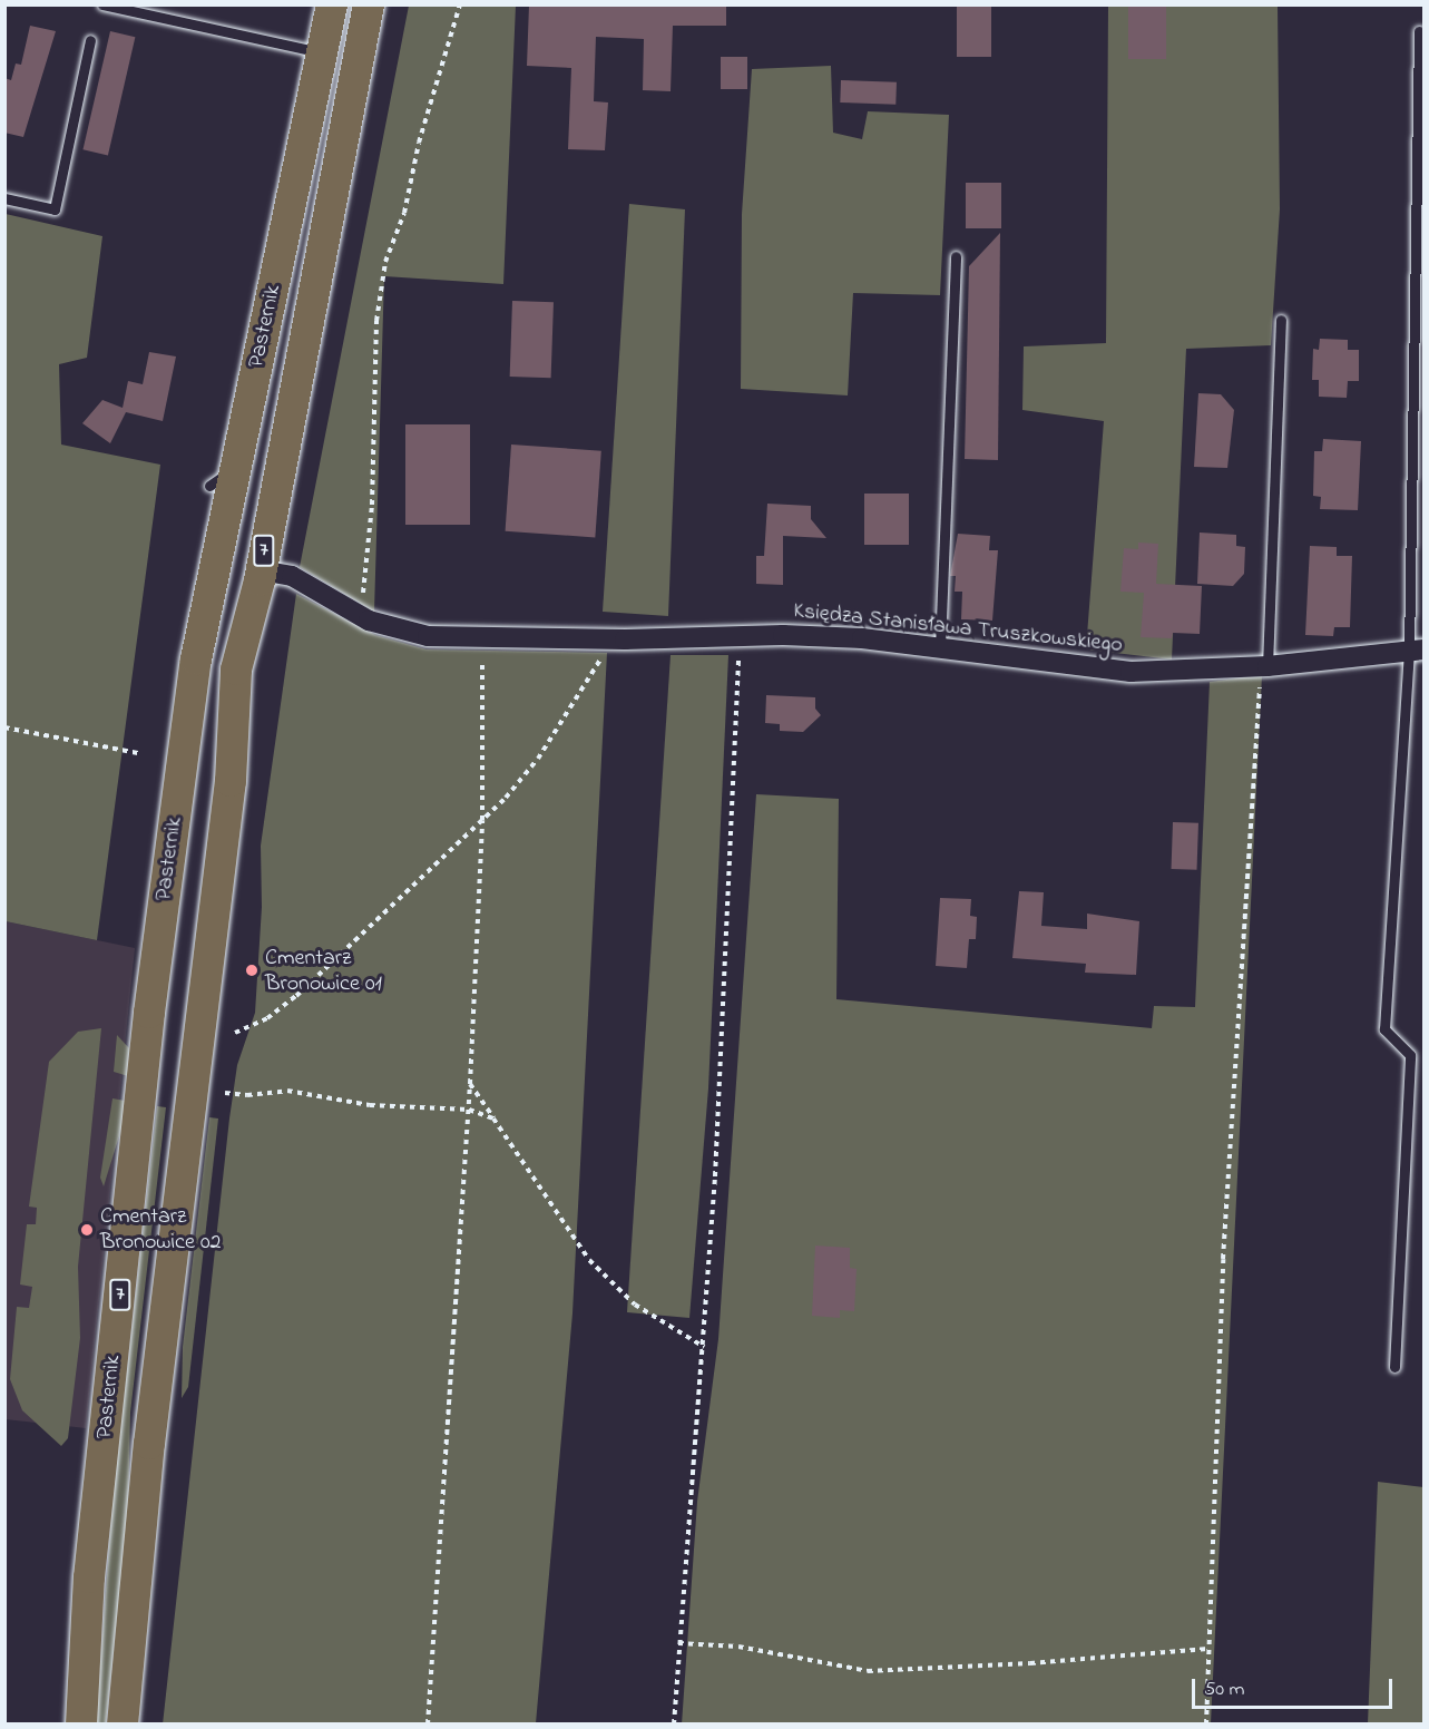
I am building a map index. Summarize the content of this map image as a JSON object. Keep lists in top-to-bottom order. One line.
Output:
{"streets":{"main road":["Pasternik","7"],"street":["Księdza Stanisława Truszkowskiego"]},"crossings":[["Pasternik","Księdza Stanisława Truszkowskiego"]],"places":["Cmentarz Bronowice 01","Cmentarz Bronowice 02"],"scale_bar":"50 m"}
